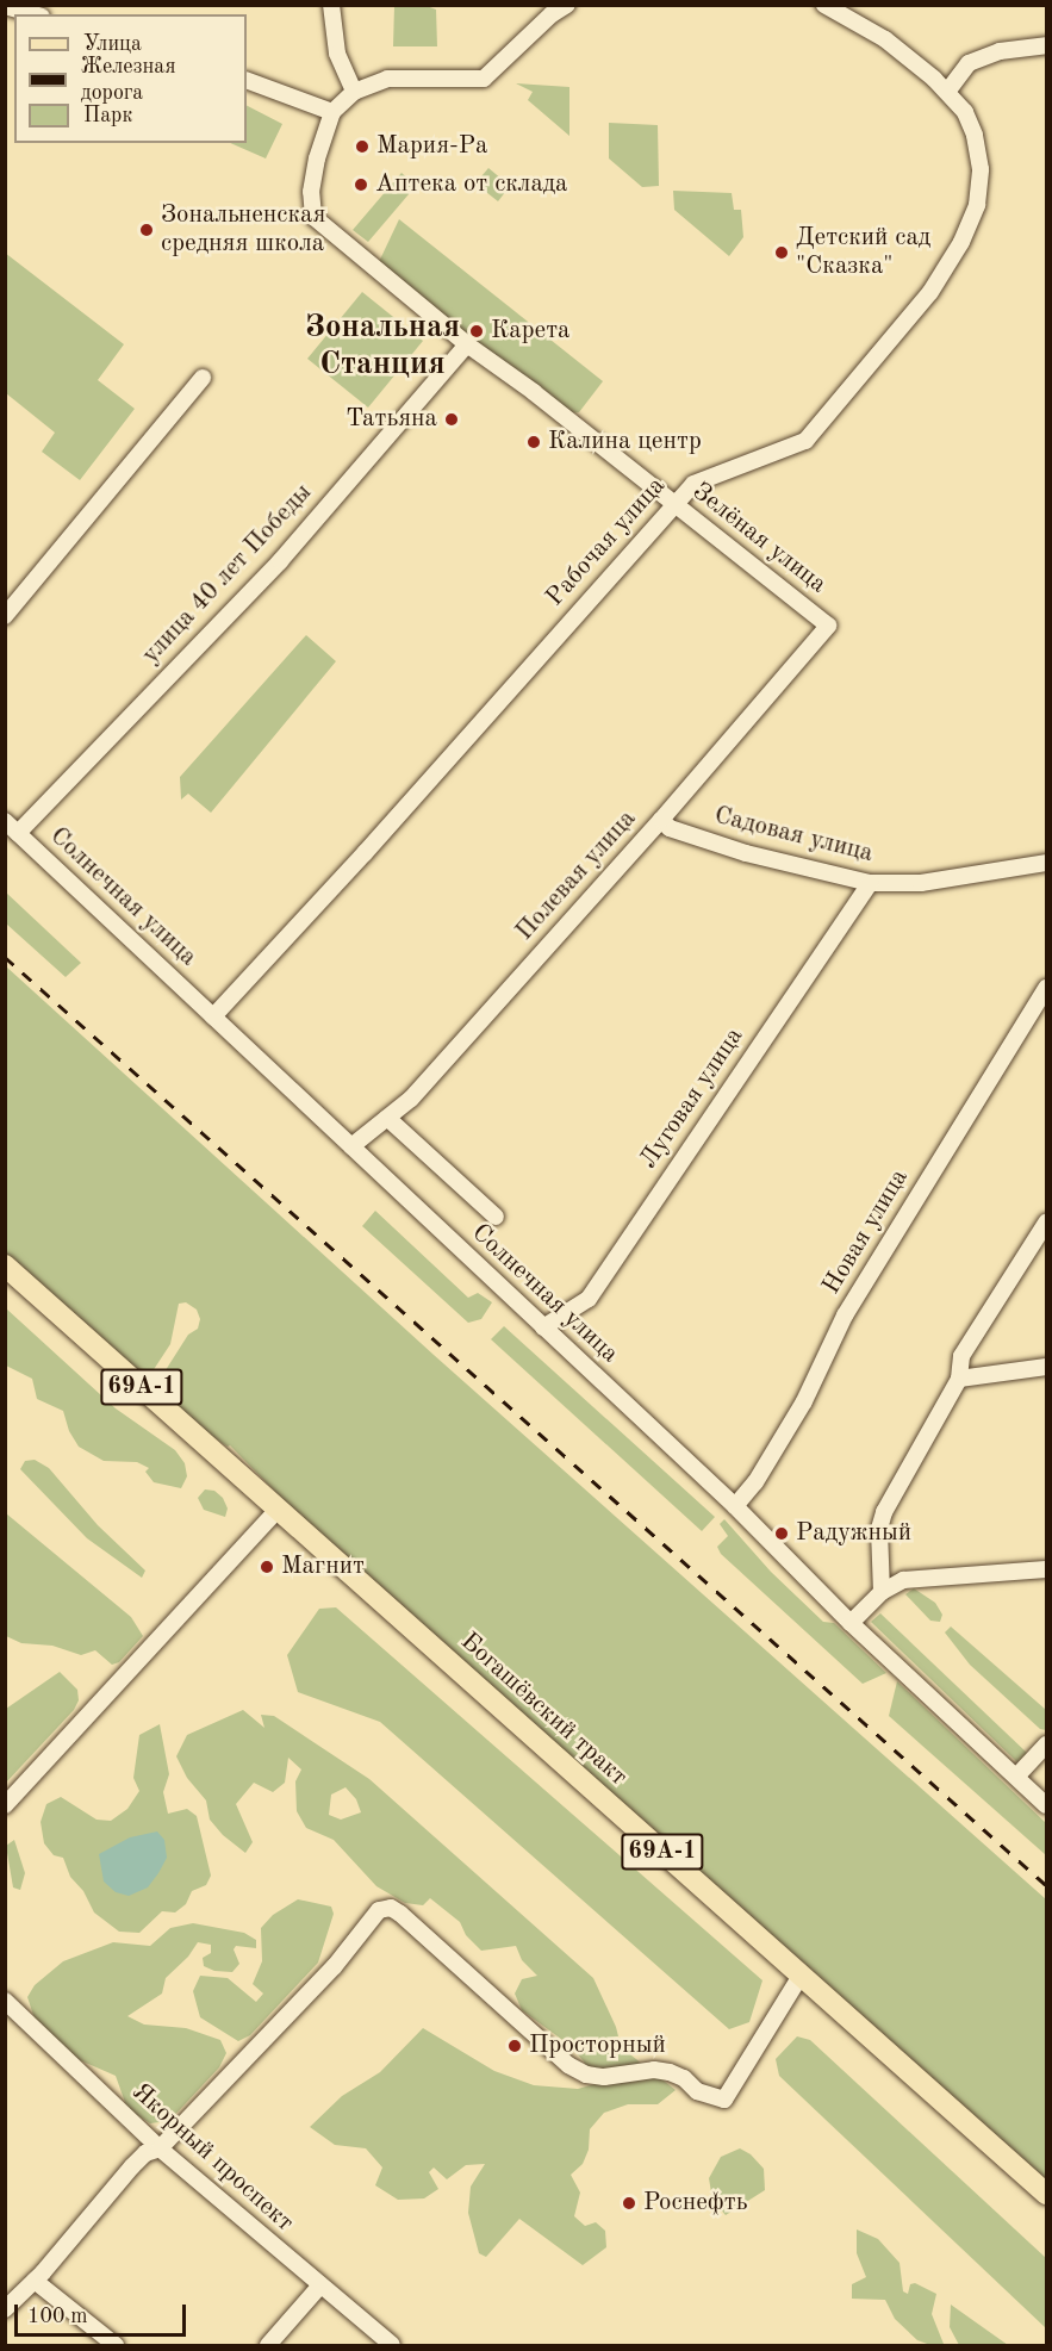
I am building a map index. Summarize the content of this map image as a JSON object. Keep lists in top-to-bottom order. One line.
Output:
{"streets":{"main road":["69А-1","Богашёвский тракт"],"street":["Зелёная улица","Рабочая улица","улица 40 лет Победы","Садовая улица","Полевая улица","Солнечная улица","Луговая улица","Новая улица","Якорный проспект"]},"crossings":[["Зелёная улица","Рабочая улица"],["Зелёная улица","улица 40 лет Победы"],["Зелёная улица","Полевая улица"],["Рабочая улица","Солнечная улица"],["улица 40 лет Победы","Солнечная улица"],["Садовая улица","Полевая улица"],["Садовая улица","Луговая улица"],["Полевая улица","Солнечная улица"],["Солнечная улица","Луговая улица"],["Солнечная улица","Новая улица"]],"districts":["Зональная Станция"],"places":["Мария-Ра","Аптека от склада","Зональненская средняя школа","Детский сад \"Сказка\"","Карета","Татьяна","Калина центр","Радужный","Магнит","Просторный","Роснефть"],"legend":["Улица","Железная дорога","Парк"],"scale_bar":"100 m"}
